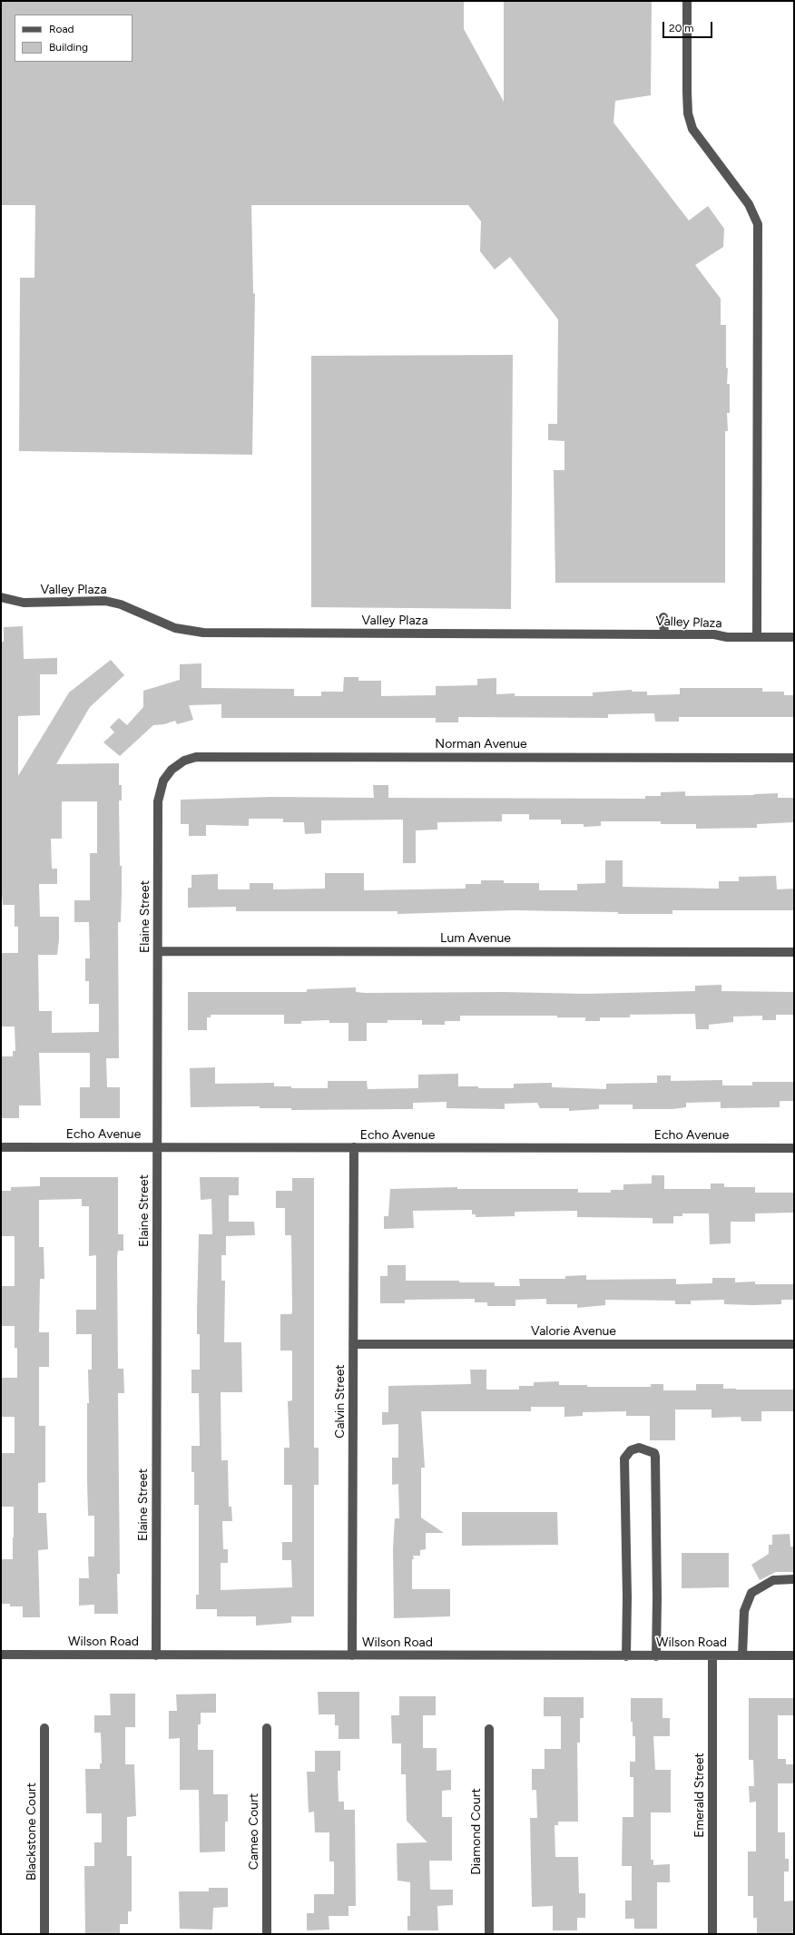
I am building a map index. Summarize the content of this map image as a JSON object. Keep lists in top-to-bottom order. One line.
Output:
{"streets":{"street":["Valley Plaza","Norman Avenue","Elaine Street","Lum Avenue","Echo Avenue","Valorie Avenue","Calvin Street","Wilson Road","Emerald Street","Blackstone Court","Cameo Court","Diamond Court"]},"crossings":[["Norman Avenue","Elaine Street"],["Elaine Street","Lum Avenue"],["Elaine Street","Echo Avenue"],["Elaine Street","Wilson Road"],["Echo Avenue","Calvin Street"],["Valorie Avenue","Calvin Street"],["Calvin Street","Wilson Road"],["Wilson Road","Emerald Street"]],"legend":["Road","Building"],"scale_bar":"20 m"}
